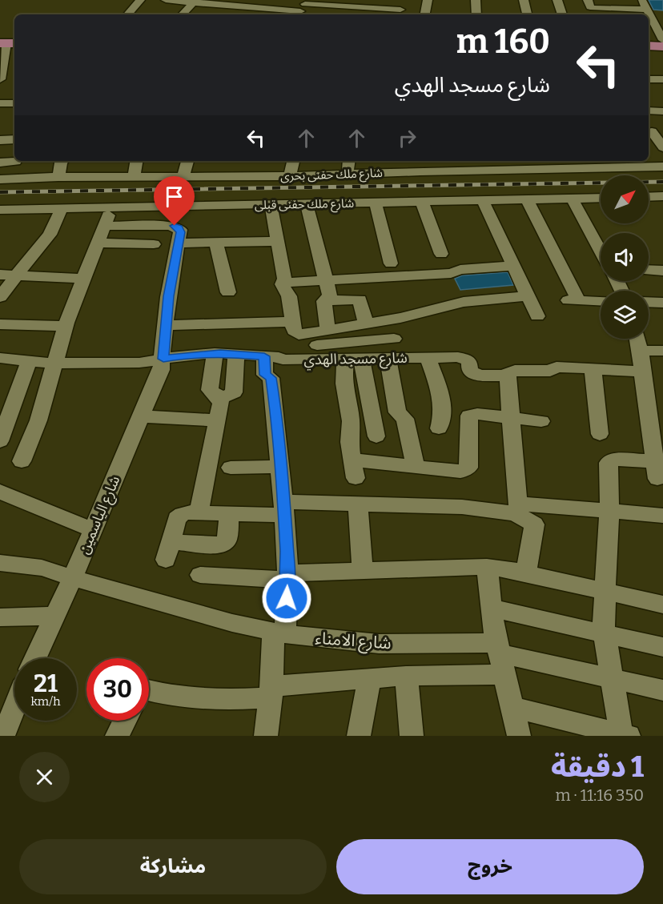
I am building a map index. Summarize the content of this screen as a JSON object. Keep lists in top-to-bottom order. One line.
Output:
{"streets":{"street":["شارع ملك حفنى بحرى","شارع ملك حفنى قبلى","شارع مسجد الهدي","شارع الياسمين","شارع الامناء"]},"crossings":[["شارع مسجد الهدي","شارع الياسمين"],["شارع الياسمين","شارع الامناء"]],"north":"top right","page":{"turn":["160 m","شارع مسجد الهدي"],"speed":"21 km/h","limit":"30","heading":["1 دقيقة","350 m · 11:16"],"buttons":["خروج","مشاركة"]}}
